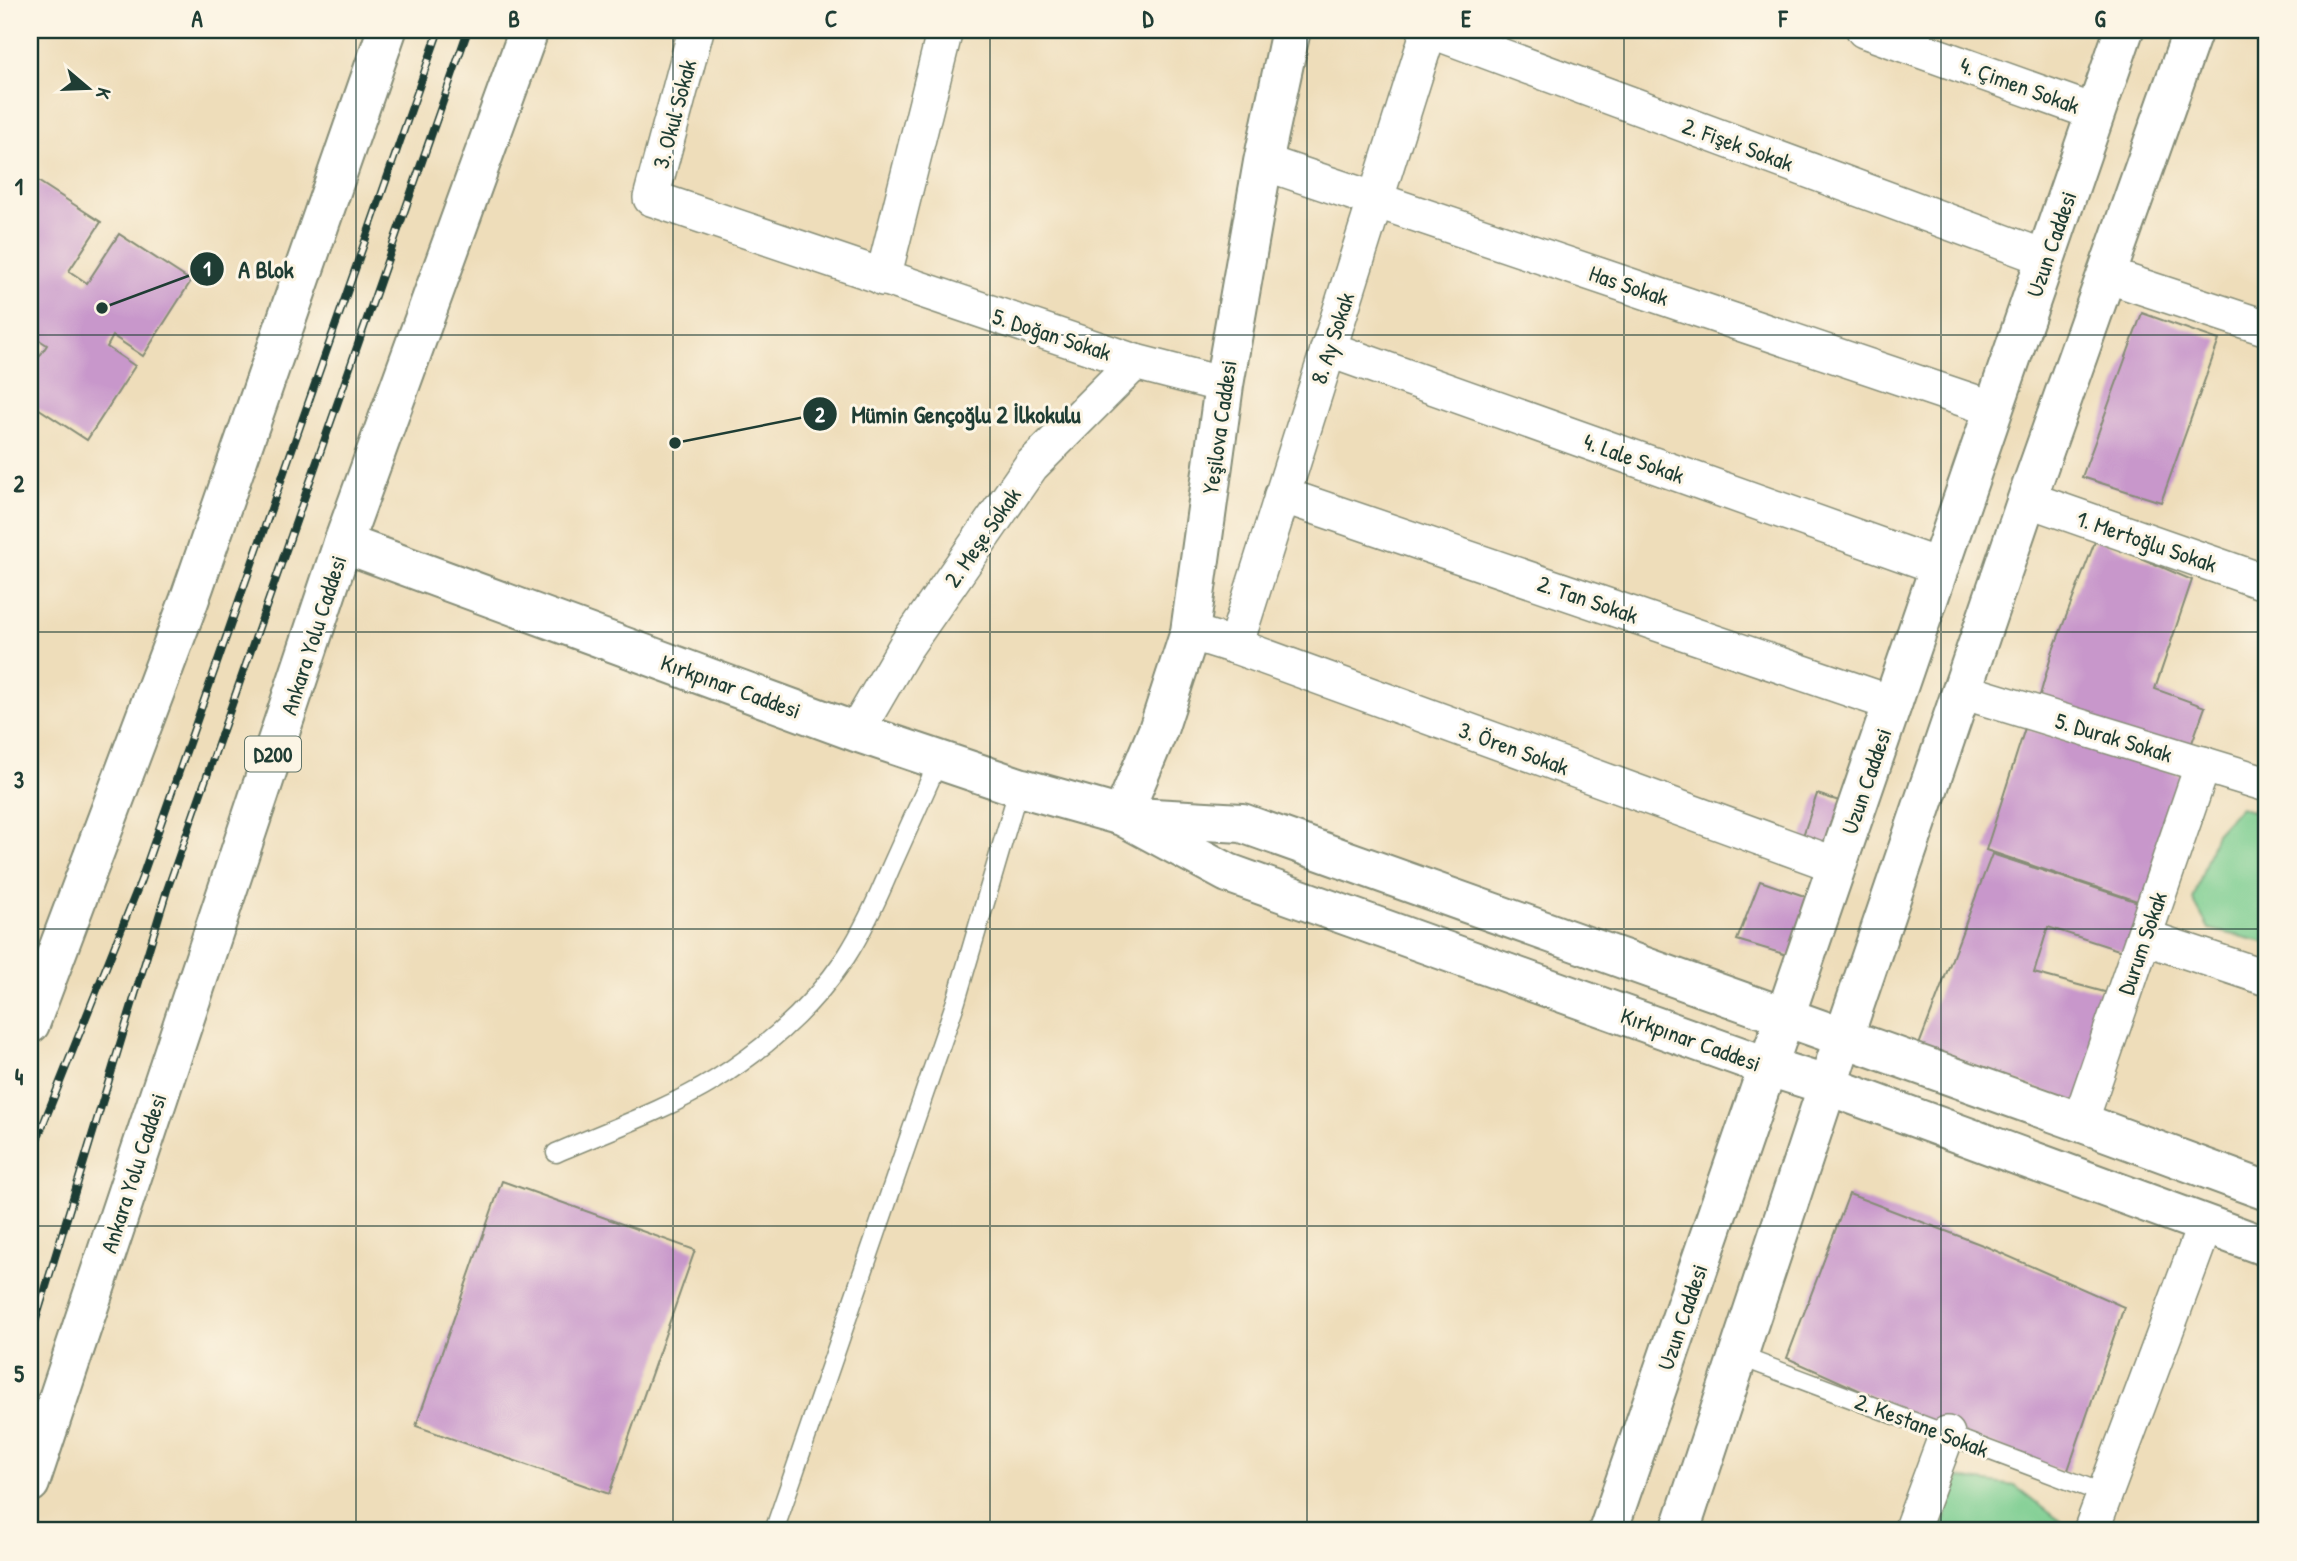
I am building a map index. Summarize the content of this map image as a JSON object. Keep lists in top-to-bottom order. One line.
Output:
{"streets":{"main road":["Uzun Caddesi","Yeşilova Caddesi","Ankara Yolu Caddesi","Kırkpınar Caddesi","D200"],"street":["4. Çimen Sokak","3. Okul Sokak","2. Fişek Sokak","Has Sokak","5. Doğan Sokak","8. Ay Sokak","4. Lale Sokak","2. Meşe Sokak","1. Mertoğlu Sokak","2. Tan Sokak","5. Durak Sokak","3. Ören Sokak","Durum Sokak"],"lane":["2. Kestane Sokak"]},"crossings":[["4. Çimen Sokak","Uzun Caddesi"],["3. Okul Sokak","5. Doğan Sokak"],["2. Fişek Sokak","Uzun Caddesi"],["2. Fişek Sokak","8. Ay Sokak"],["Uzun Caddesi","Has Sokak"],["Uzun Caddesi","4. Lale Sokak"],["Uzun Caddesi","2. Tan Sokak"],["Uzun Caddesi","Kırkpınar Caddesi"],["Uzun Caddesi","3. Ören Sokak"],["Has Sokak","8. Ay Sokak"],["Has Sokak","Yeşilova Caddesi"],["5. Doğan Sokak","Yeşilova Caddesi"],["5. Doğan Sokak","2. Meşe Sokak"],["8. Ay Sokak","4. Lale Sokak"],["8. Ay Sokak","2. Tan Sokak"],["8. Ay Sokak","3. Ören Sokak"],["Yeşilova Caddesi","Kırkpınar Caddesi"],["Yeşilova Caddesi","3. Ören Sokak"],["2. Meşe Sokak","Kırkpınar Caddesi"],["Ankara Yolu Caddesi","Kırkpınar Caddesi"],["Kırkpınar Caddesi","Durum Sokak"],["5. Durak Sokak","Durum Sokak"]],"places":["A Blok","Mümin Gençoğlu 2 İlkokulu"],"north":"right","grid":{"columns":["A","B","C","D","E","F","G"],"rows":["1","2","3","4","5"]}}
